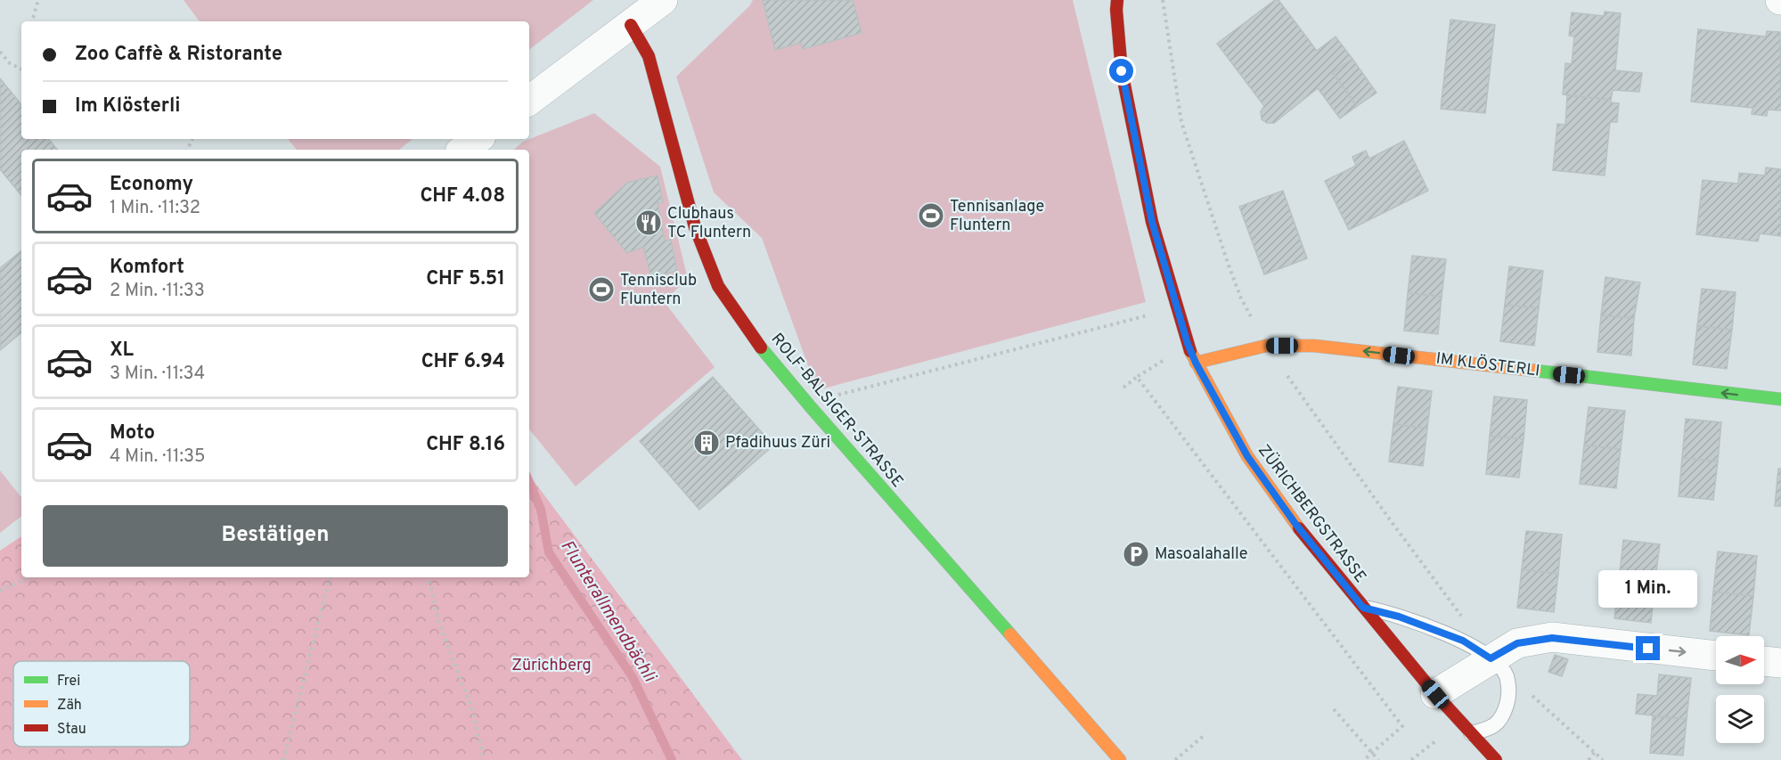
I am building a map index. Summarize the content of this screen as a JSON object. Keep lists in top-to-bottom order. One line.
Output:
{"streets":{"street":["IM KLÖSTERLI","ROLF-BALSIGER-STRASSE","ZÜRICHBERGSTRASSE"]},"crossings":[["IM KLÖSTERLI","ZÜRICHBERGSTRASSE"]],"one_way":["IM KLÖSTERLI"],"water":["Flunterallmendbächli"],"parks":["Zürichberg"],"places":{"sports":["Tennisanlage Fluntern","Tennisclub Fluntern"],"restaurant":["Clubhaus TC Fluntern"],"building":["Pfadihuus Züri"],"parking":["Masoalahalle"]},"legend":["Frei","Zäh","Stau"],"north":"right","page":{"banner":["Zoo Caffè & Ristorante","Im Klösterli"],"list":[{"name":"Economy","note":"1 Min. · 11:32","value":"CHF 4.08"},{"name":"Komfort","note":"2 Min. · 11:33","value":"CHF 5.51"},{"name":"XL","note":"3 Min. · 11:34","value":"CHF 6.94"},{"name":"Moto","note":"4 Min. · 11:35","value":"CHF 8.16"}],"buttons":"Bestätigen","bubble":"1 Min."}}
